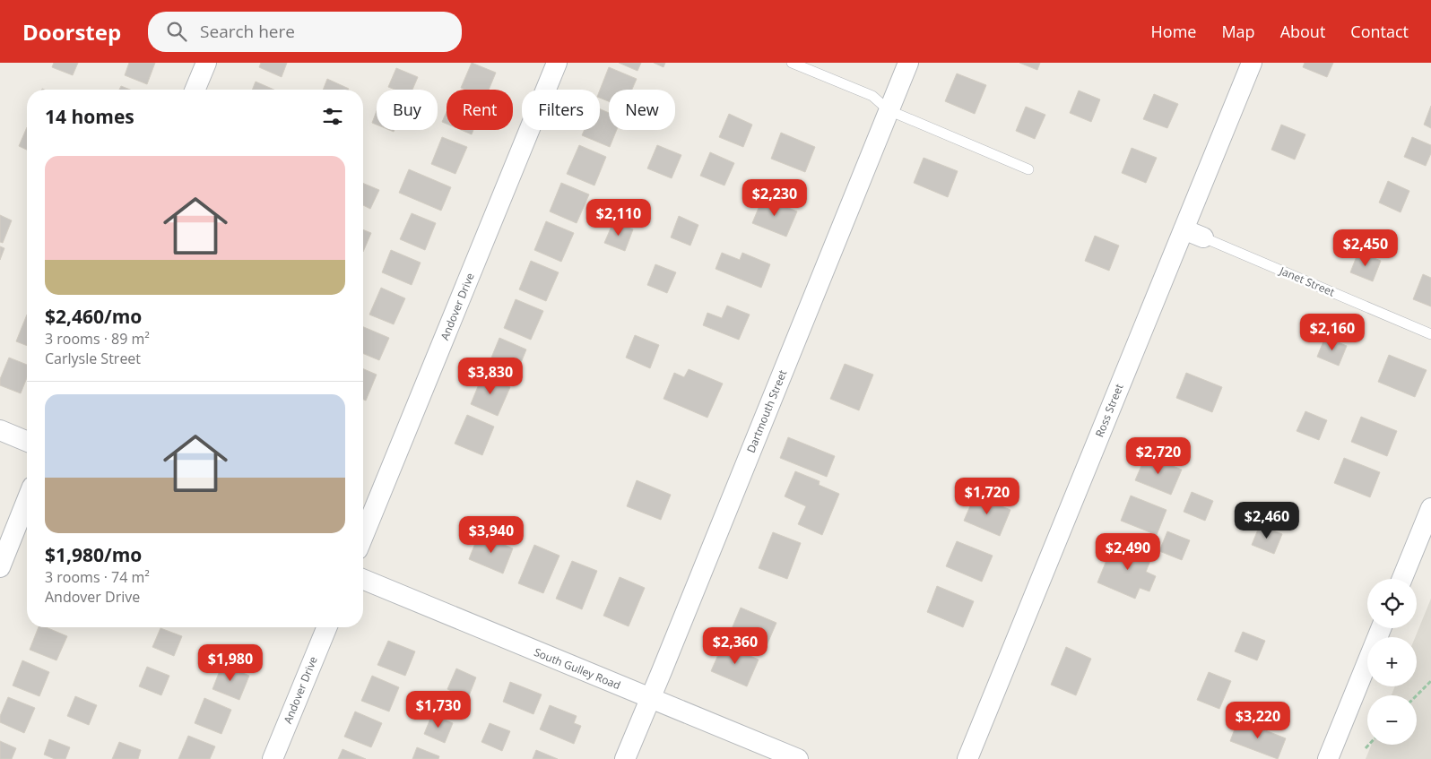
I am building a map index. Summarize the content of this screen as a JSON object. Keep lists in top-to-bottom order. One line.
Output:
{"streets":{"street":["Janet Street","Andover Drive","Ross Street","Dartmouth Street","South Gulley Road"]},"crossings":[["Janet Street","Ross Street"],["Dartmouth Street","South Gulley Road"]],"page":{"header":"Doorstep","search":"Search here","nav":["Home","Map","About","Contact"],"chip":["Buy","Rent","Filters","New"],"heading":"14 homes","list":[{"name":"$2,460/mo","note":"3 rooms · 89 m² · Carlysle Street"},{"name":"$1,980/mo","note":"3 rooms · 74 m² · Andover Drive"}],"price":["$2,230","$2,110","$2,450","$2,160","$3,830","$2,720","$1,720","$2,460","$3,940","$2,490","$2,360","$1,980","$1,730","$3,220"],"map_buttons":["+","−"]}}
